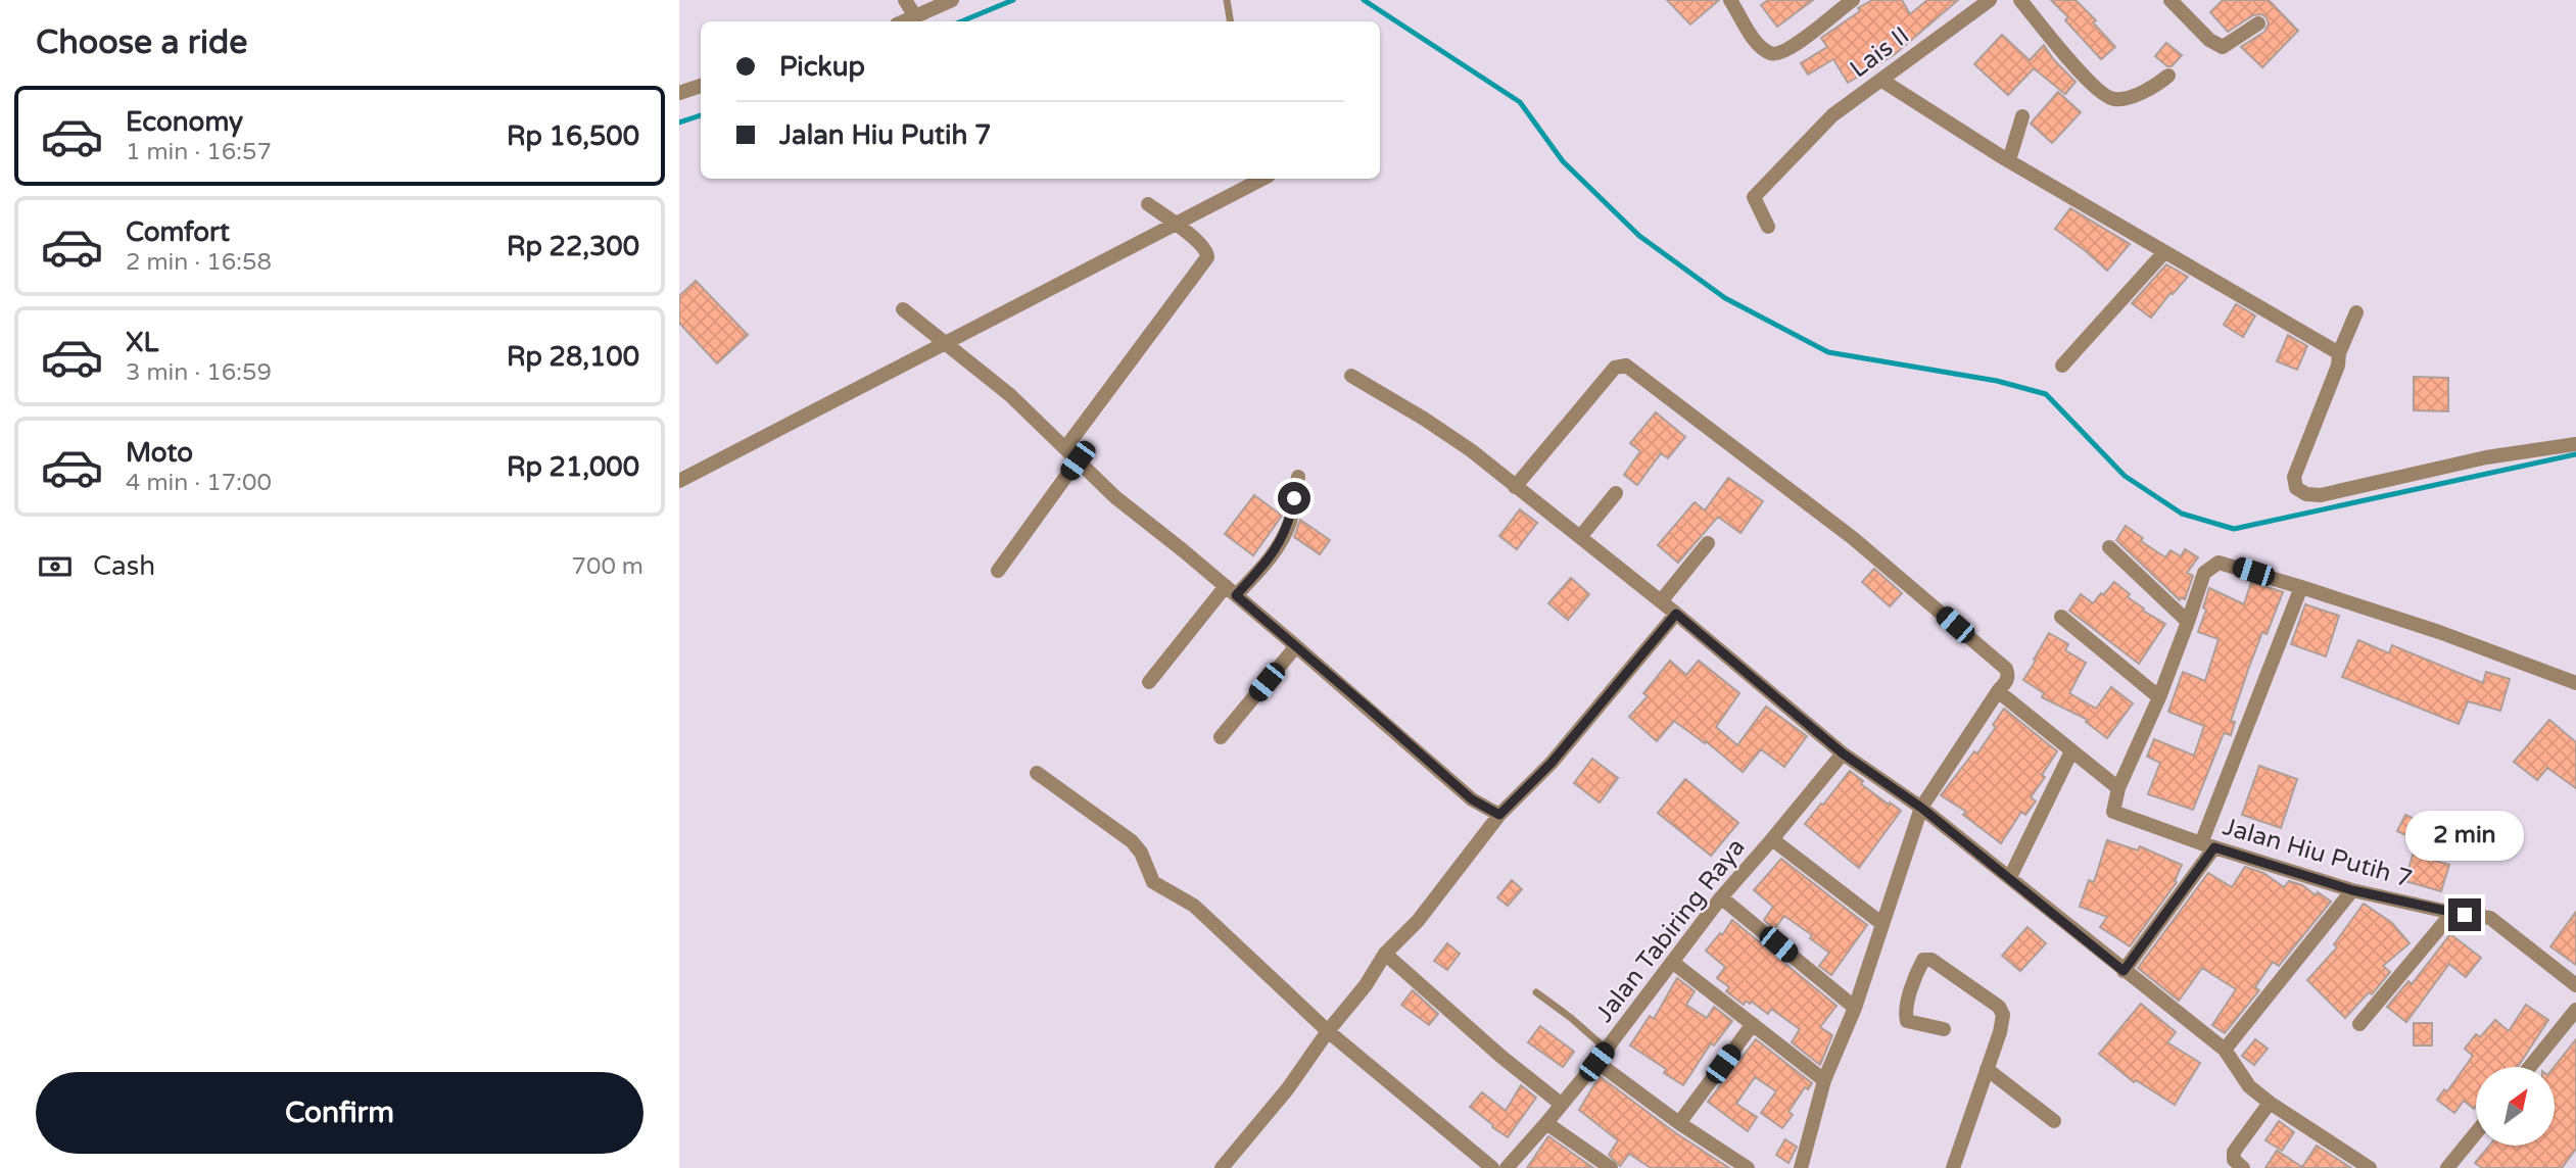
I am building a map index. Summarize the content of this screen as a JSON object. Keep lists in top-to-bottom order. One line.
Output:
{"streets":{"street":["Lais II","Jalan Hiu Putih 7","Jalan Tabiring Raya"]},"north":"top right","page":{"heading":"Choose a ride","banner":["Pickup","Jalan Hiu Putih 7"],"list":[{"name":"Economy","note":"1 min · 16:57","value":"Rp 16,500"},{"name":"Comfort","note":"2 min · 16:58","value":"Rp 22,300"},{"name":"XL","note":"3 min · 16:59","value":"Rp 28,100"},{"name":"Moto","note":"4 min · 17:00","value":"Rp 21,000"}],"pay":["Cash","700 m"],"bubble":"2 min","buttons":"Confirm"}}
